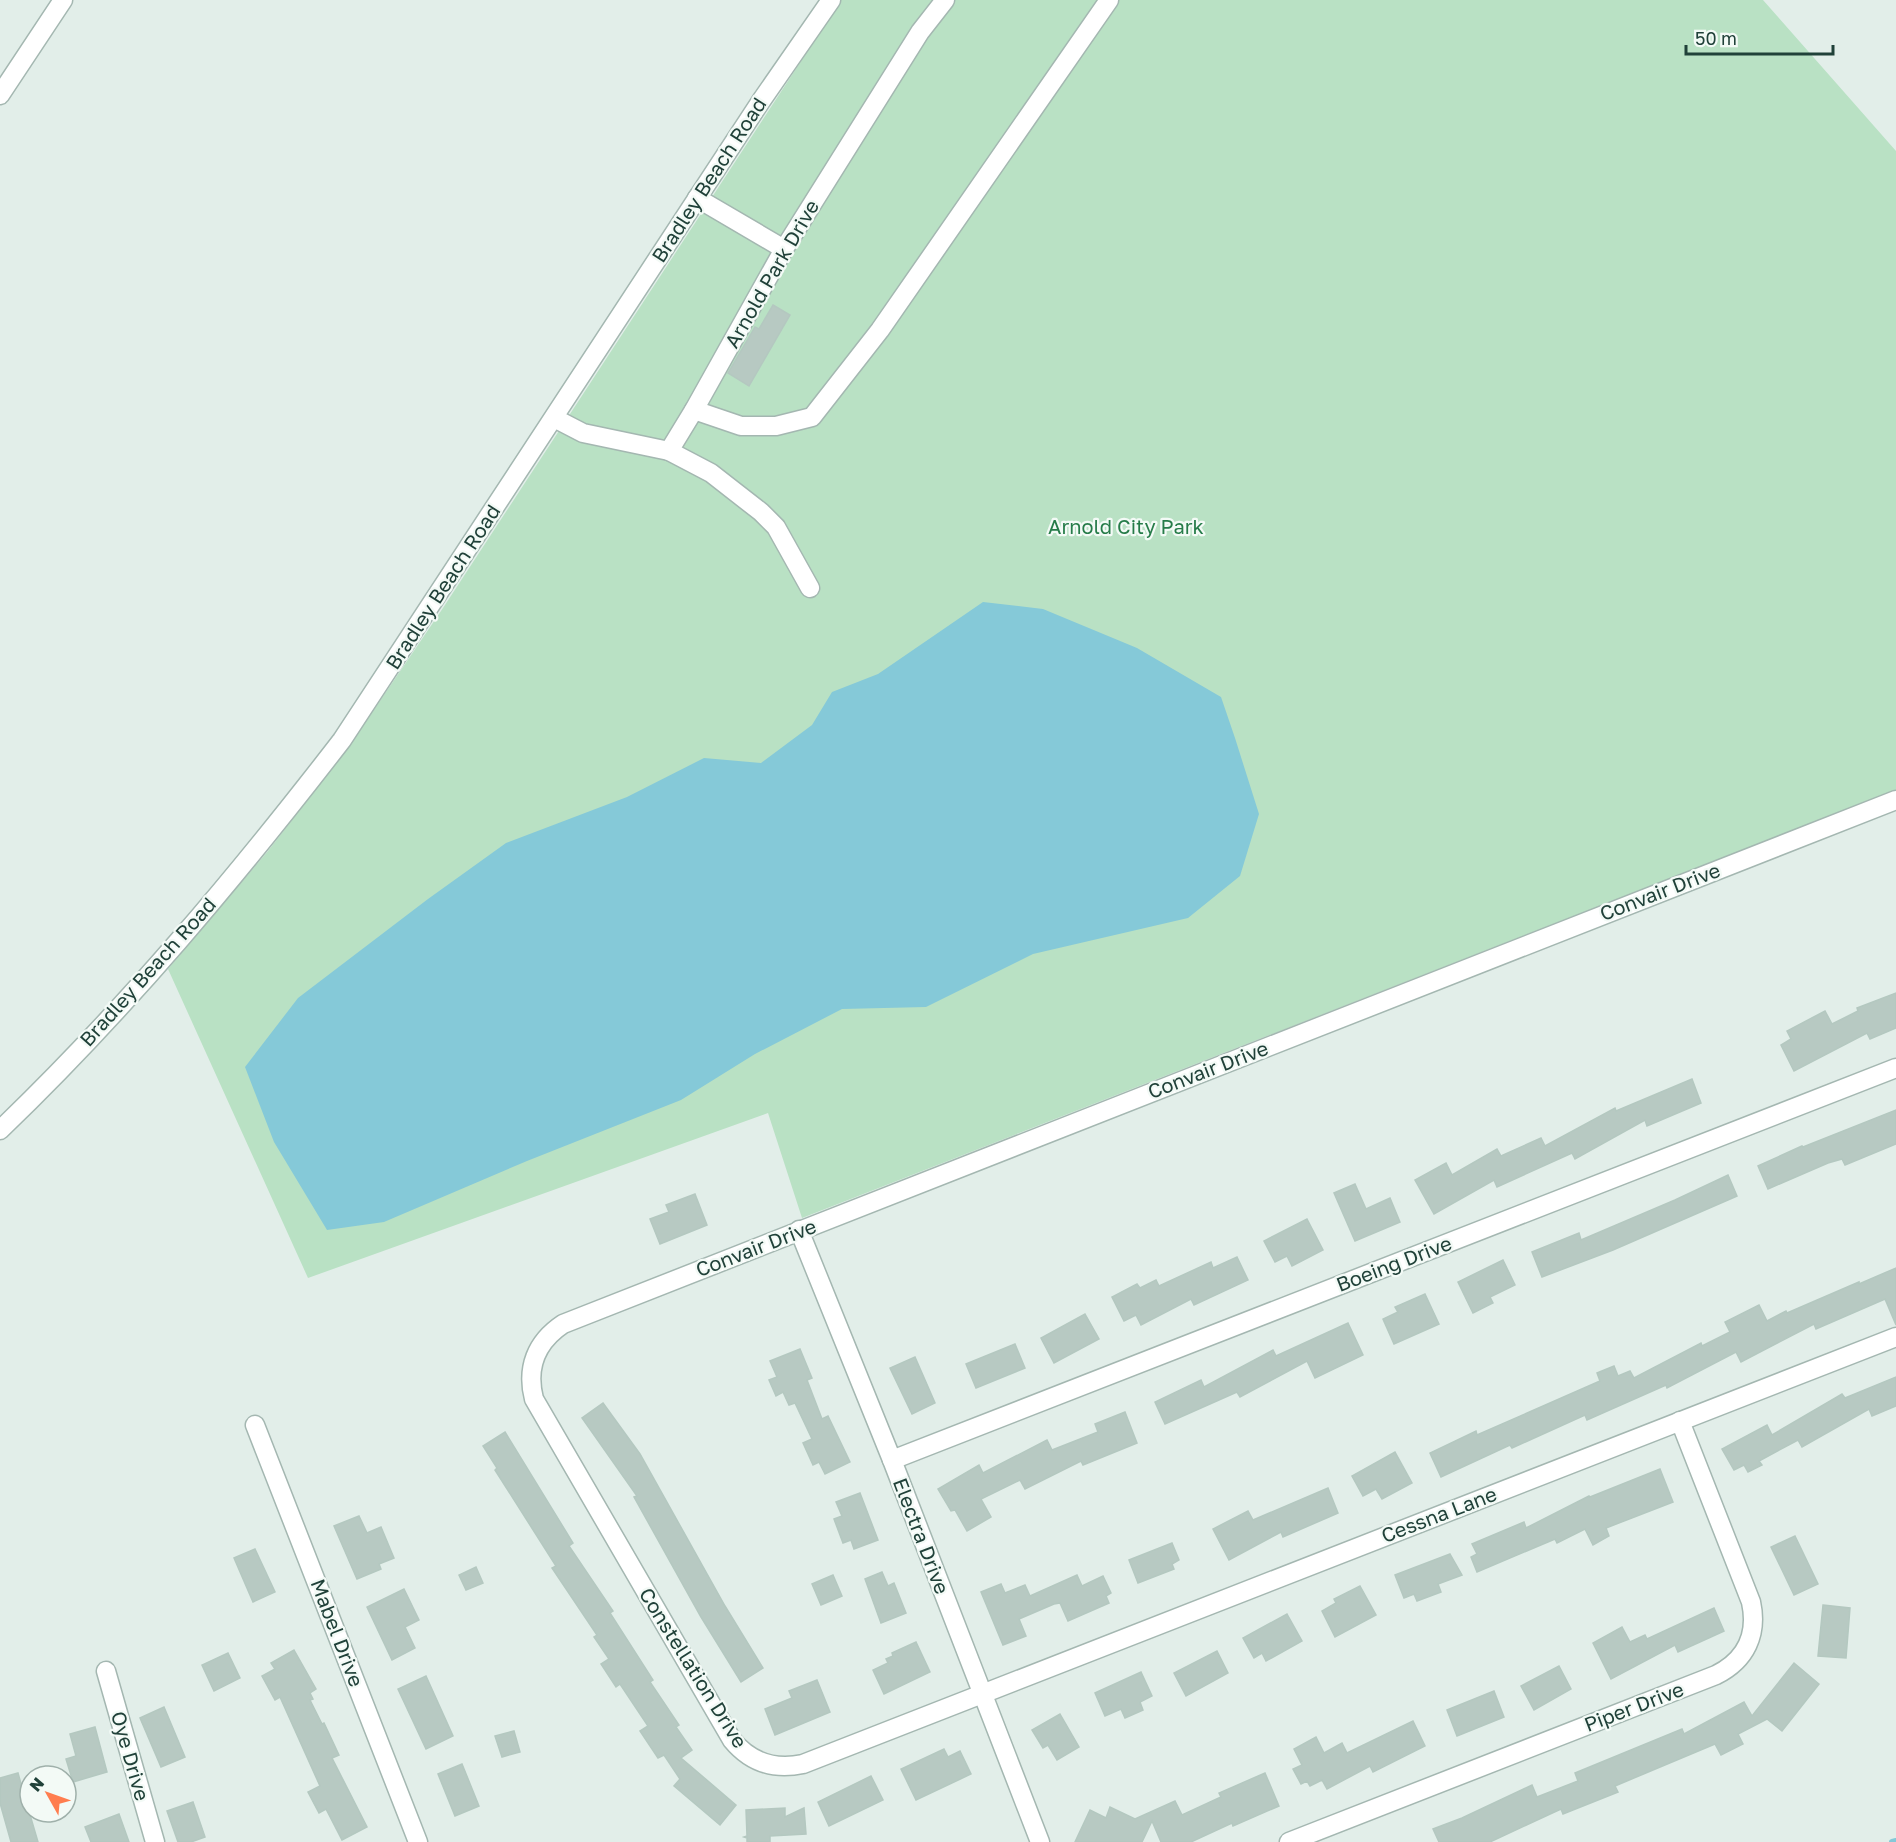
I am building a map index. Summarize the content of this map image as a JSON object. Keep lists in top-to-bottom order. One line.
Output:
{"streets":{"street":["Bradley Beach Road","Arnold Park Drive","Convair Drive","Boeing Drive","Cessna Lane","Electra Drive","Mabel Drive","Constellation Drive","Piper Drive","Oye Drive"]},"crossings":[["Convair Drive","Electra Drive"],["Convair Drive","Constellation Drive"],["Boeing Drive","Electra Drive"],["Cessna Lane","Electra Drive"],["Cessna Lane","Constellation Drive"],["Cessna Lane","Piper Drive"],["Electra Drive","Constellation Drive"]],"parks":["Arnold City Park"],"scale_bar":"50 m","north":"top left"}
